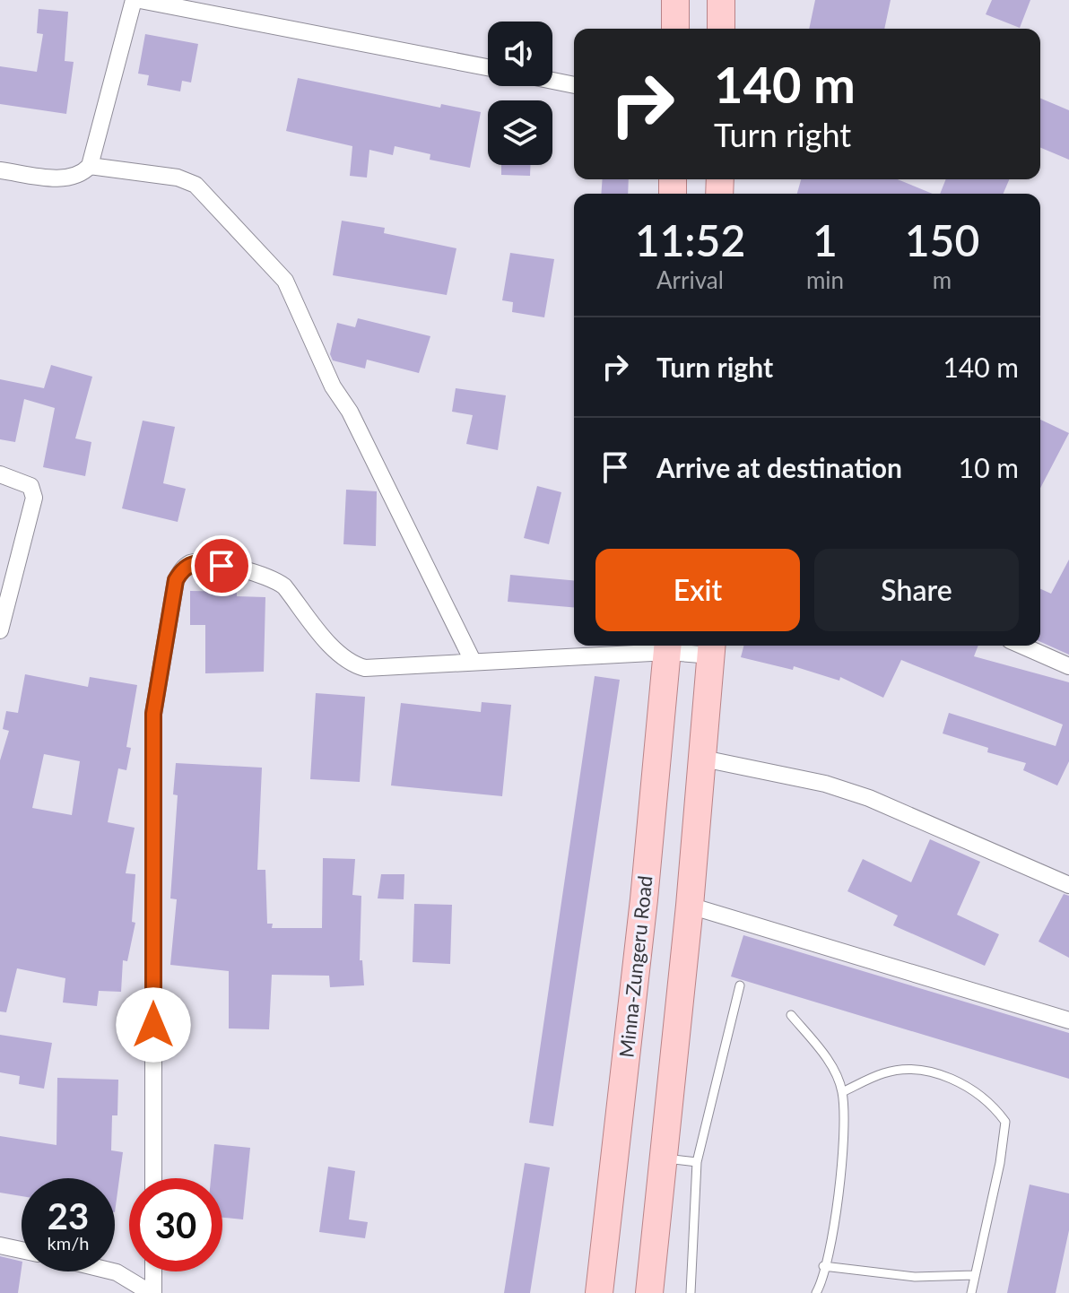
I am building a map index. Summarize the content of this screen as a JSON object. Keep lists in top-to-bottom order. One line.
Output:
{"streets":{"main road":["Minna-Zungeru Road"]},"page":{"turn":["140 m","Turn right"],"eta":["11:52","Arrival","1","min","150","m"],"list":[{"name":"Turn right","value":"140 m"},{"name":"Arrive at destination","value":"10 m"}],"buttons":["Exit","Share"],"speed":"23 km/h","limit":"30"}}
